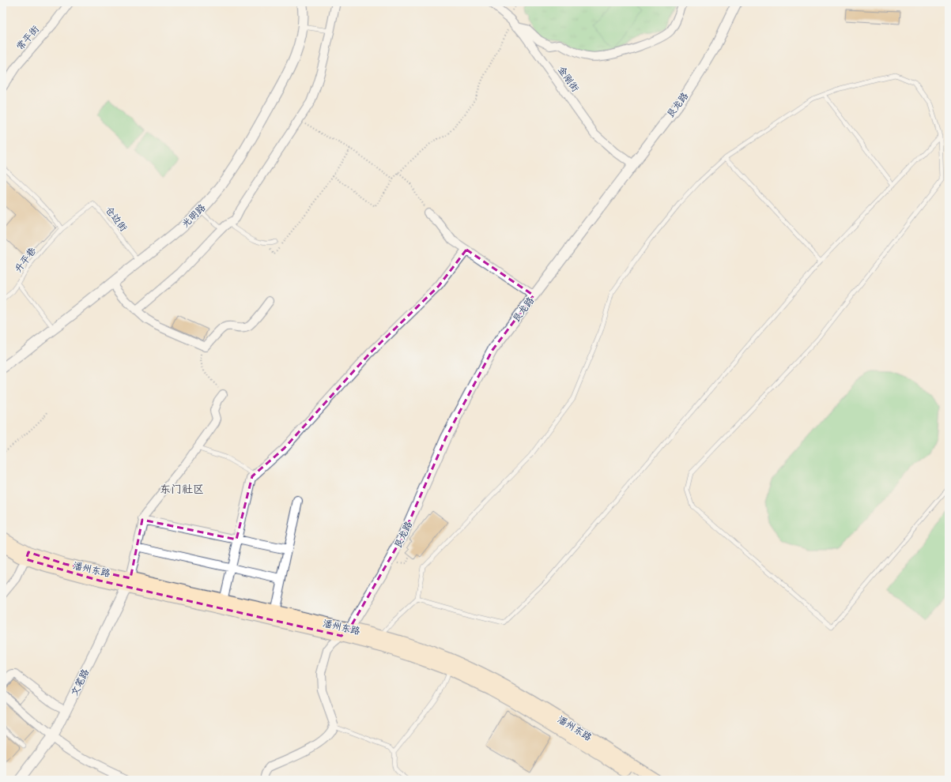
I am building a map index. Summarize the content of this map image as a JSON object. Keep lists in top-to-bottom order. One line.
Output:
{"streets":{"main road":["潘州东路"],"street":["常平街","金刚街","艮龙路","光明路","文笔路"],"lane":["仓边街","升平巷"]},"crossings":[["金刚街","艮龙路"],["艮龙路","潘州东路"],["光明路","仓边街"],["仓边街","升平巷"],["潘州东路","文笔路"]],"districts":["东门社区"]}
